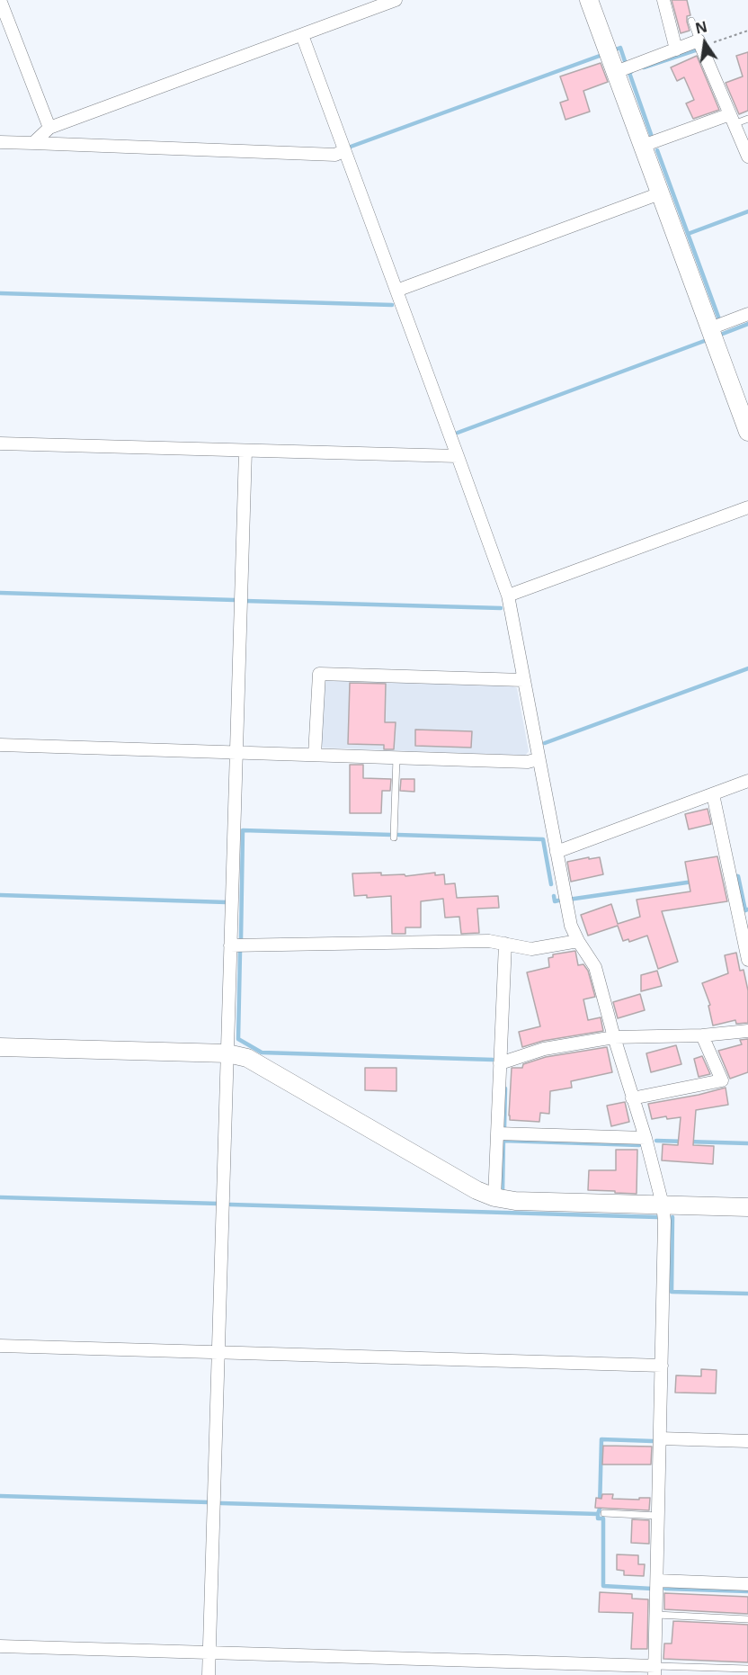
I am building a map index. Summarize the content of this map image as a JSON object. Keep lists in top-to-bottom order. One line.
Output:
{"north":"top"}
